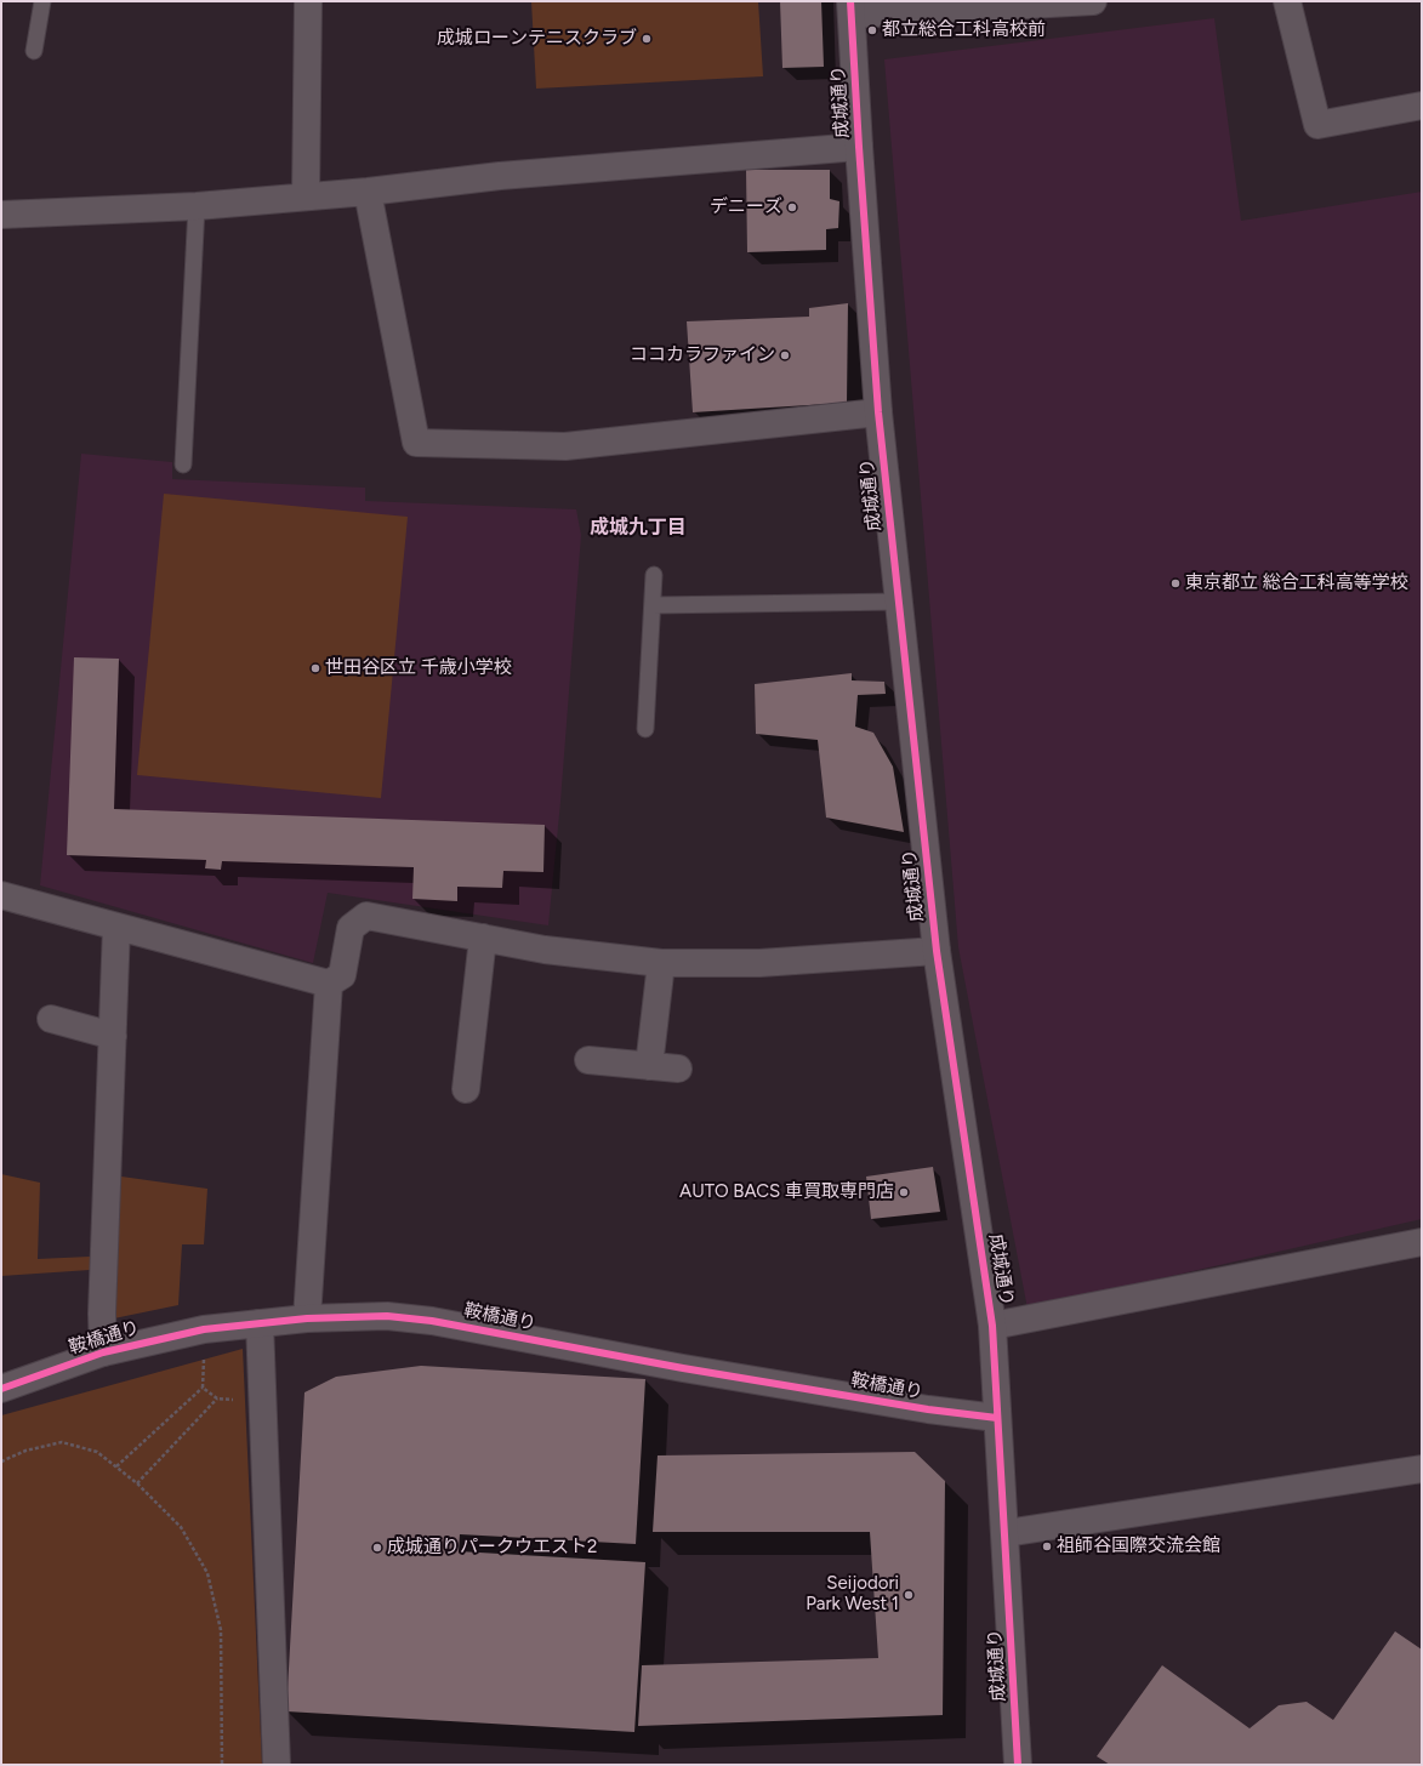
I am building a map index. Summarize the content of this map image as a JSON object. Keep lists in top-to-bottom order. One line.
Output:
{"streets":{"street":["成城通り","鞍橋通り"]},"crossings":[["成城通り","鞍橋通り"]],"districts":["成城九丁目"],"places":["都立総合工科高校前","成城ローンテニスクラブ","デニーズ","ココカラファイン","東京都立 総合工科高等学校","世田谷区立 千歳小学校","AUTO BACS 車買取専門店","祖師谷国際交流会館","成城通りパークウエスト2","Seijodori Park West 1"]}
